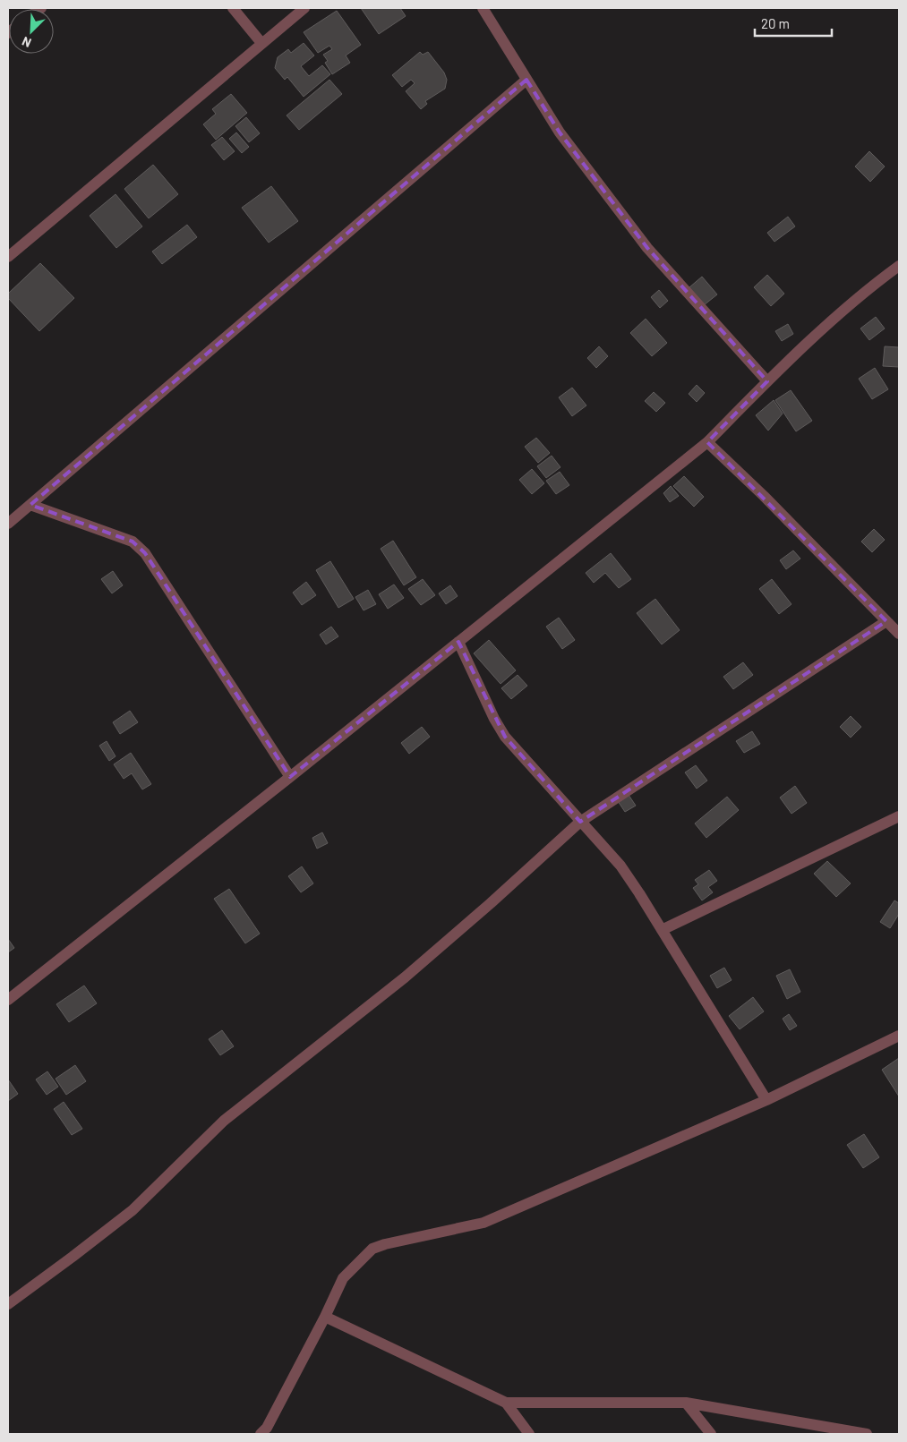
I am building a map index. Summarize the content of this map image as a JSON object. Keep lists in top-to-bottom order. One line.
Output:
{"scale_bar":"20 m","north":"bottom left"}
